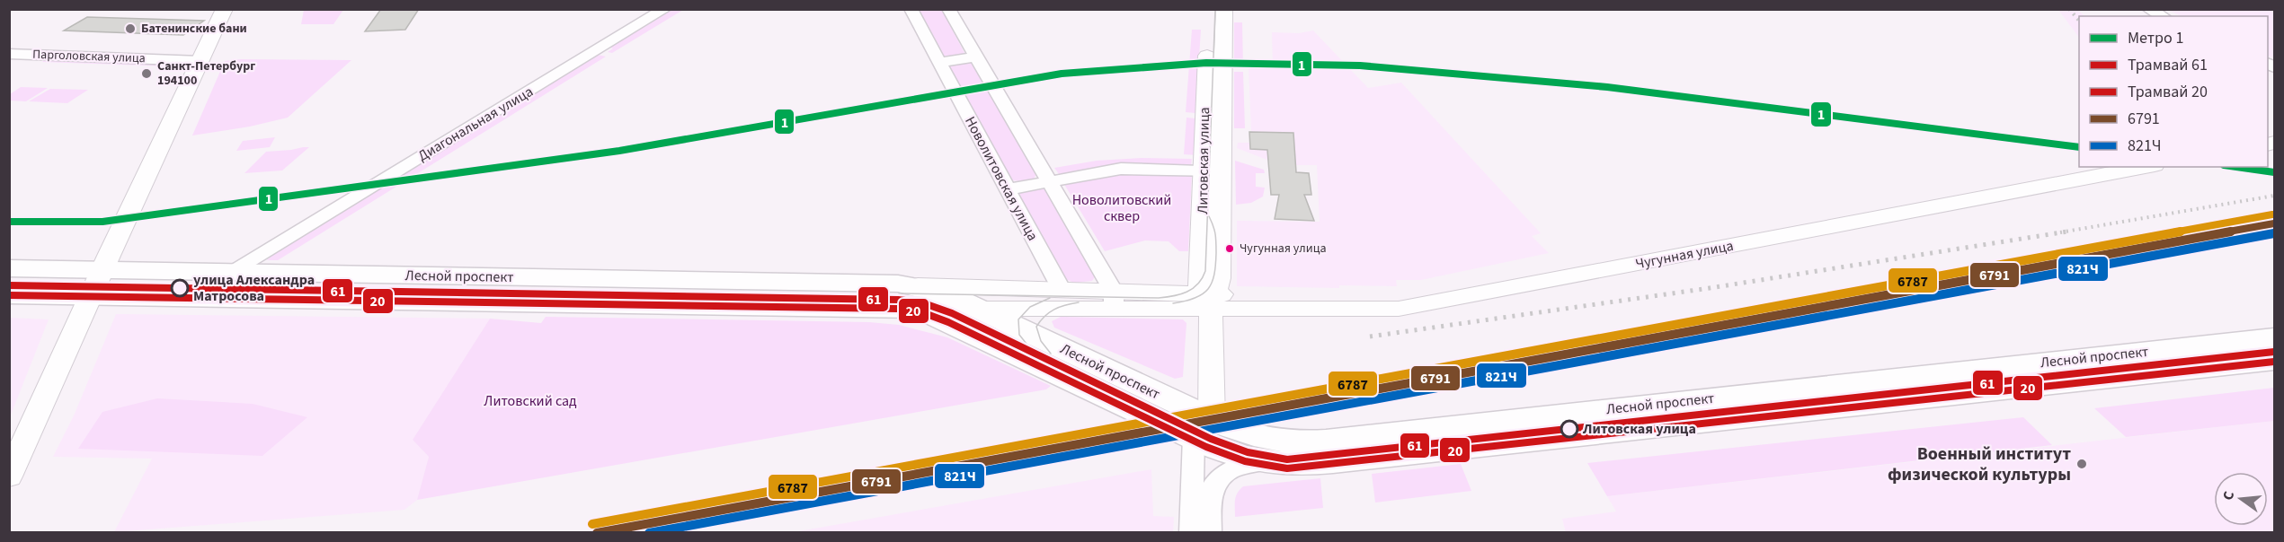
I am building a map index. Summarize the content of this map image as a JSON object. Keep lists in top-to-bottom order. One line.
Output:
{"streets":{"main road":["Лесной проспект"],"street":["Парголовская улица","Диагональная улица","Литовская улица","Новолитовская улица","Чугунная улица"]},"crossings":[["Диагональная улица","Лесной проспект"],["Литовская улица","Чугунная улица"],["Литовская улица","Лесной проспект"],["Новолитовская улица","Лесной проспект"],["Чугунная улица","Лесной проспект"]],"parks":["Новолитовский сквер","Литовский сад"],"places":["Батенинские бани","Санкт-Петербург 194100","Чугунная улица","улица Александра Матросова","Литовская улица","Военный институт физической культуры"],"lines":["metro line 1","transit line 6787","transit line 6791","transit line 821Ч","tram line 61","tram line 20"],"legend":["Метро 1","Трамвай 61","Трамвай 20","6791","821Ч"],"north":"left"}
